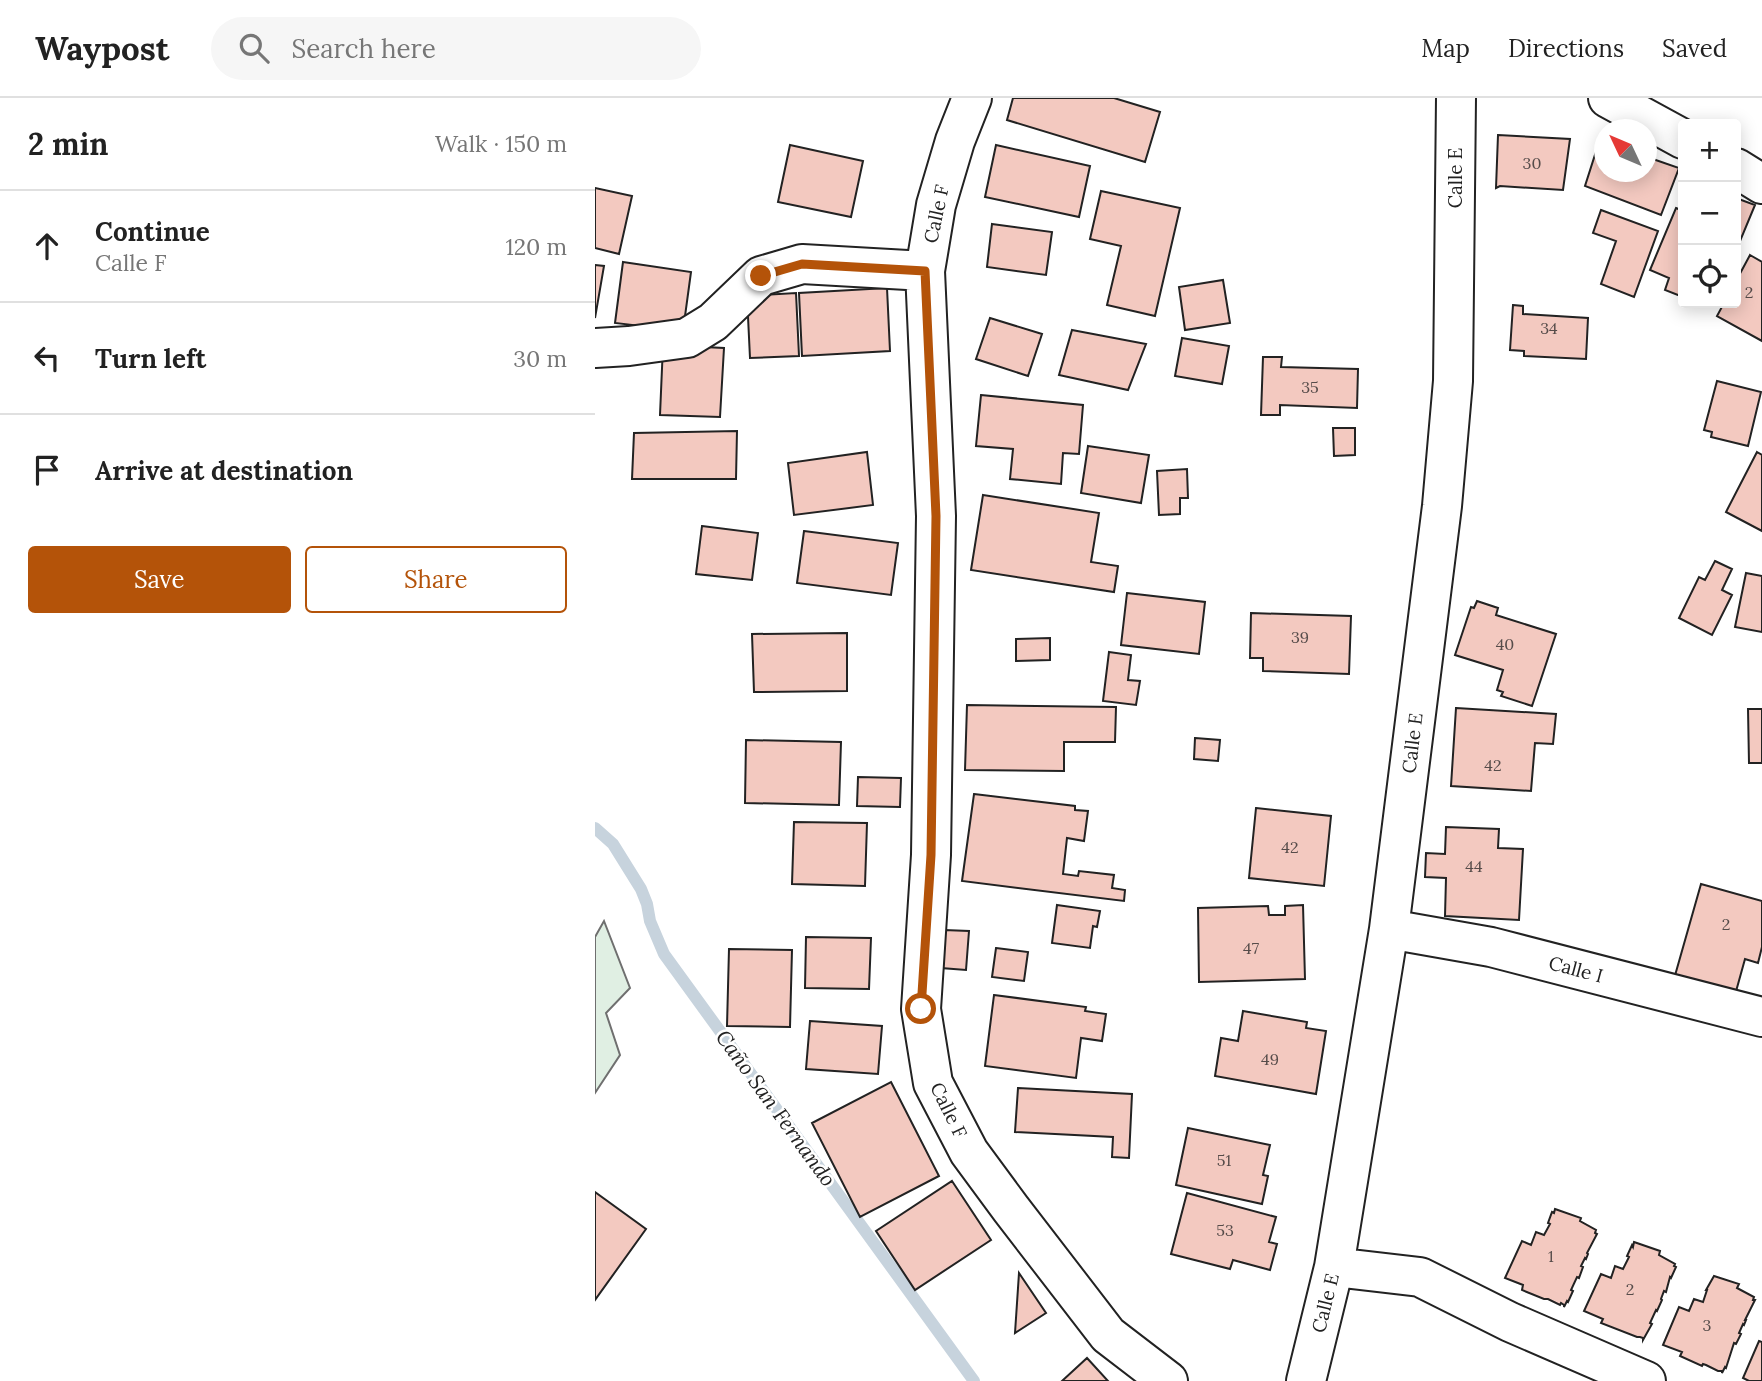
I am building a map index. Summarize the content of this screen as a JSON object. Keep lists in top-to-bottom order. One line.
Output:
{"streets":{"street":["Calle E","Calle F","Calle I"]},"crossings":[["Calle E","Calle I"]],"water":["Caño San Fernando"],"house_numbers":["30","2","34","35","39","40","42","42","44","2","47","49","51","53","1","2","3"],"north":"top left","page":{"header":"Waypost","search":"Search here","nav":["Map","Directions","Saved"],"heading":["2 min","Walk · 150 m"],"map_buttons":["+","−"],"list":[["Continue","Calle F","120 m"],["Turn left","30 m"],"Arrive at destination"],"buttons":["Save","Share"]}}
